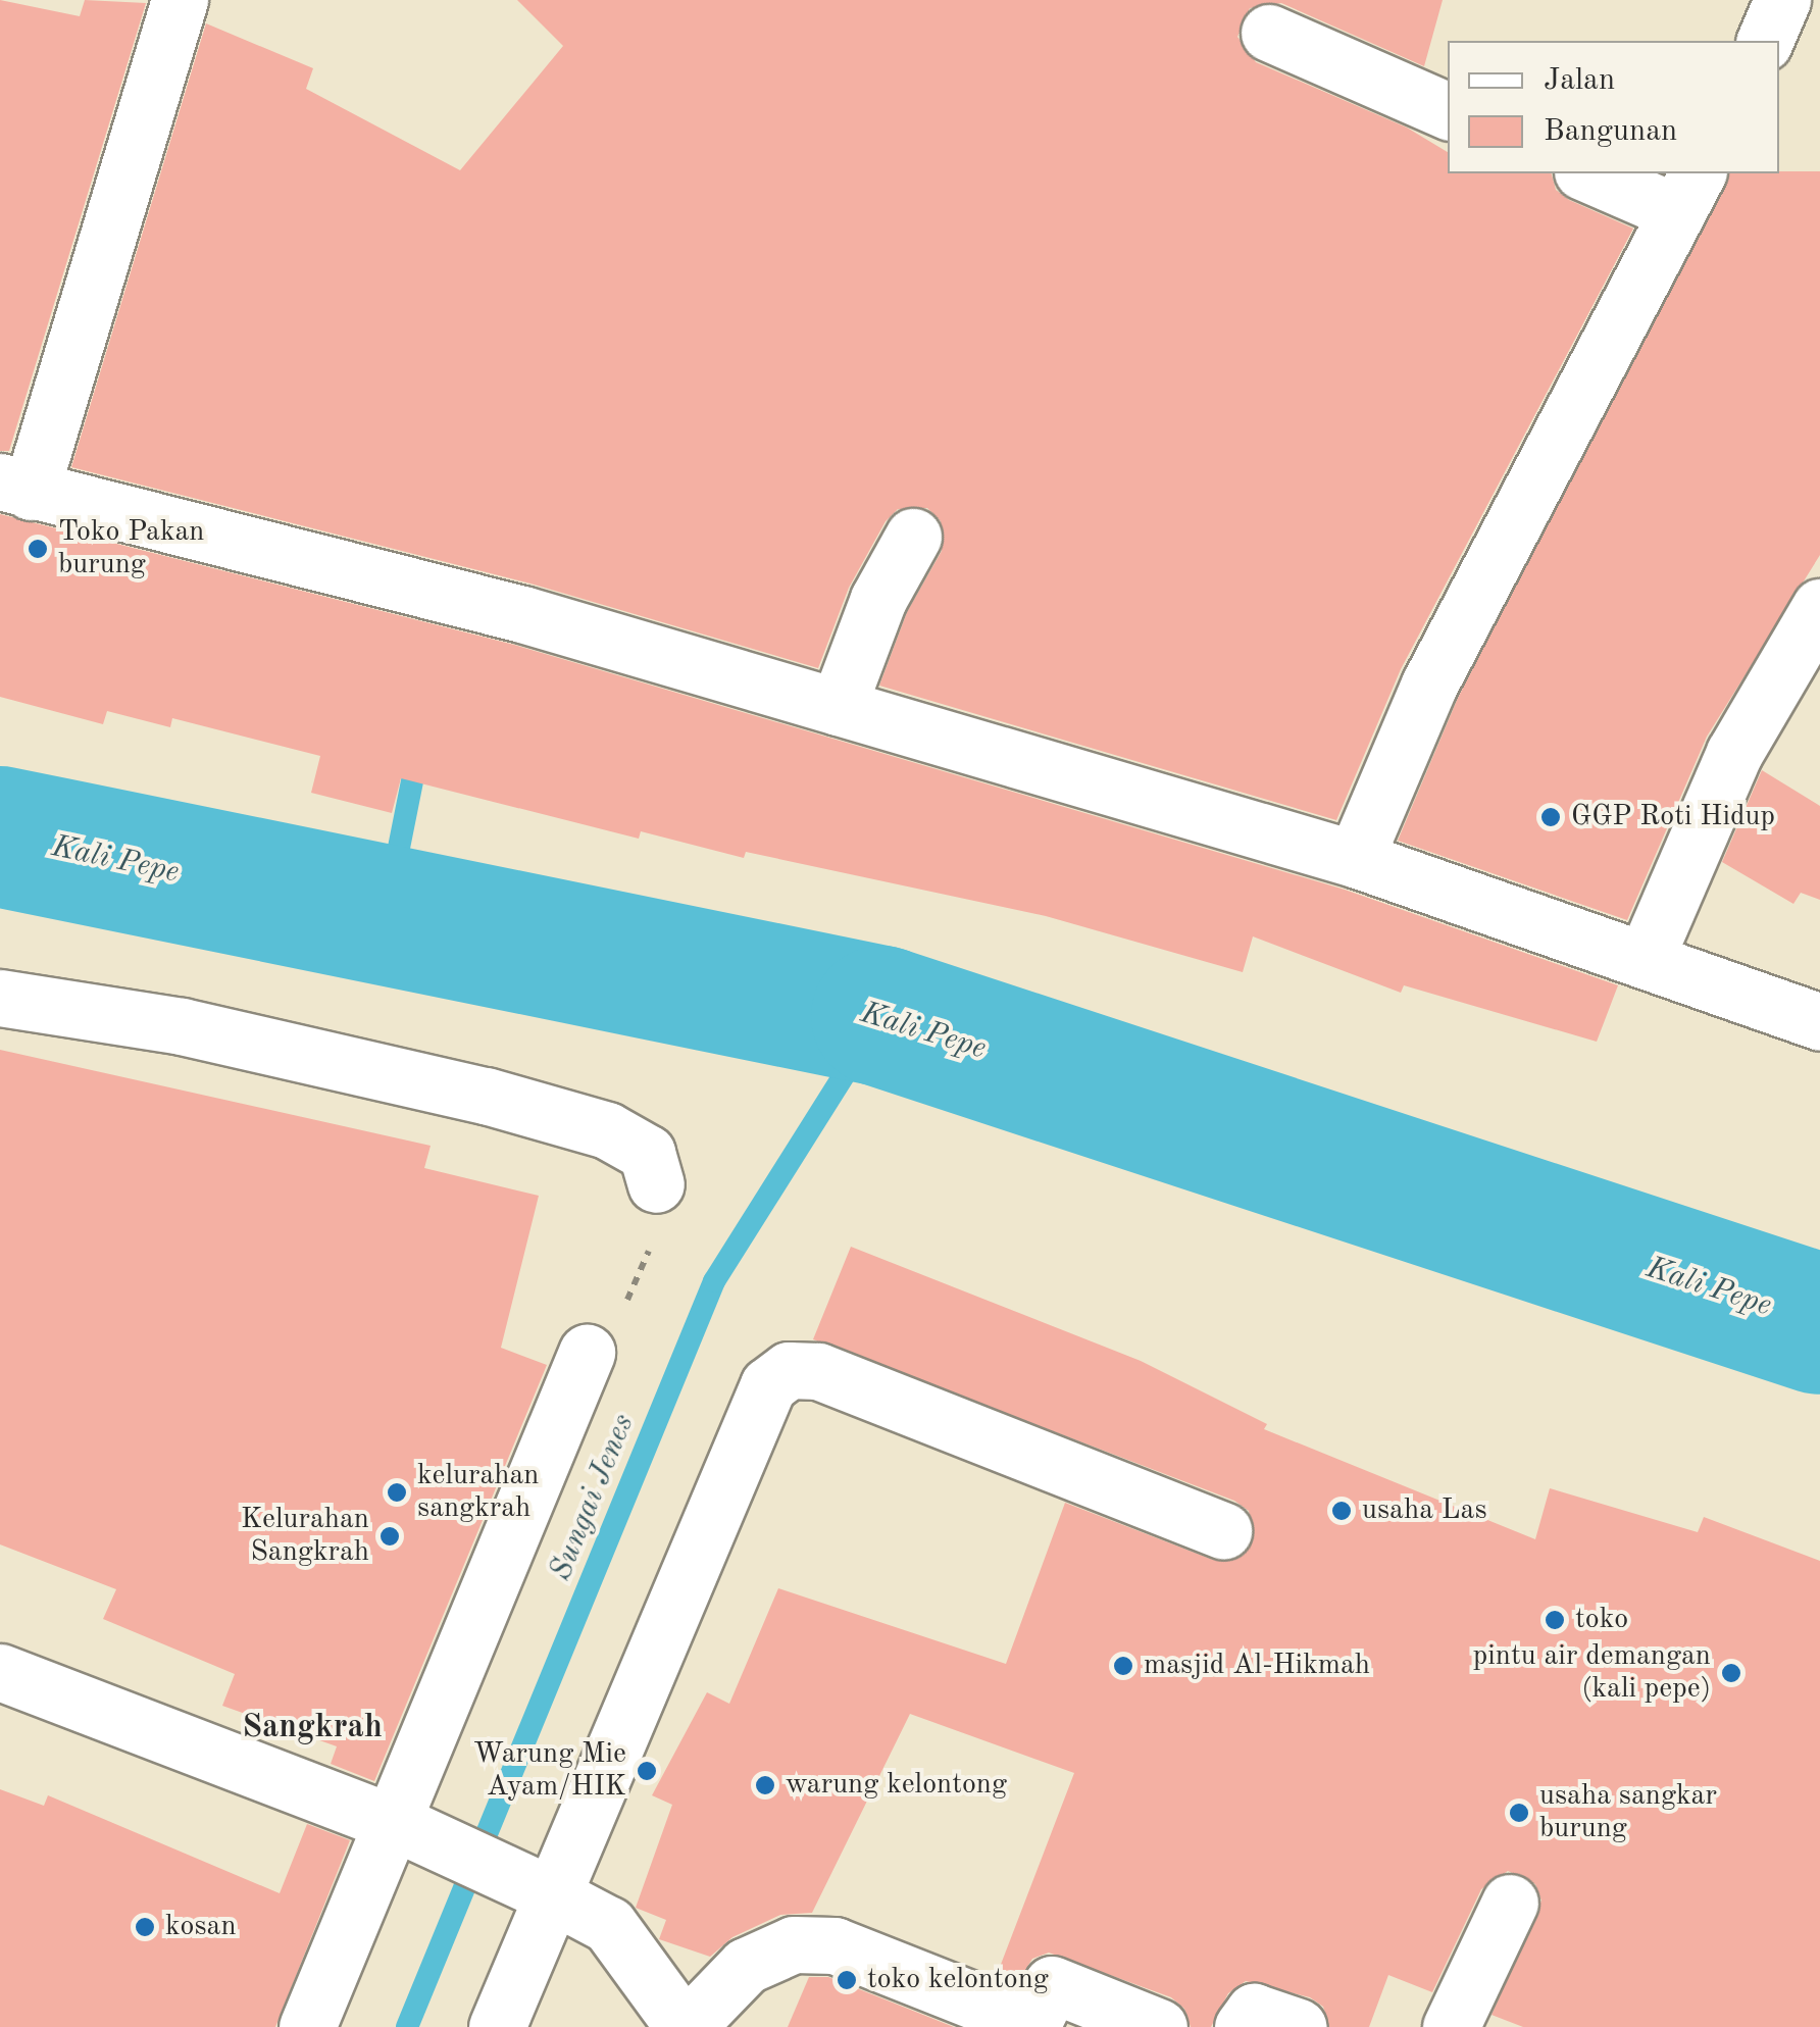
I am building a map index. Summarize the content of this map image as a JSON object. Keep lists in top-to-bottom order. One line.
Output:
{"districts":["Sangkrah"],"water":["Kali Pepe","Sungai Jenes"],"places":["Toko Pakan burung","GGP Roti Hidup","kelurahan sangkrah","usaha Las","Kelurahan Sangkrah","toko","masjid Al-Hikmah","pintu air demangan (kali pepe)","Warung Mie Ayam/HIK","warung kelontong","usaha sangkar burung","kosan","toko kelontong"],"legend":["Jalan","Bangunan"]}
